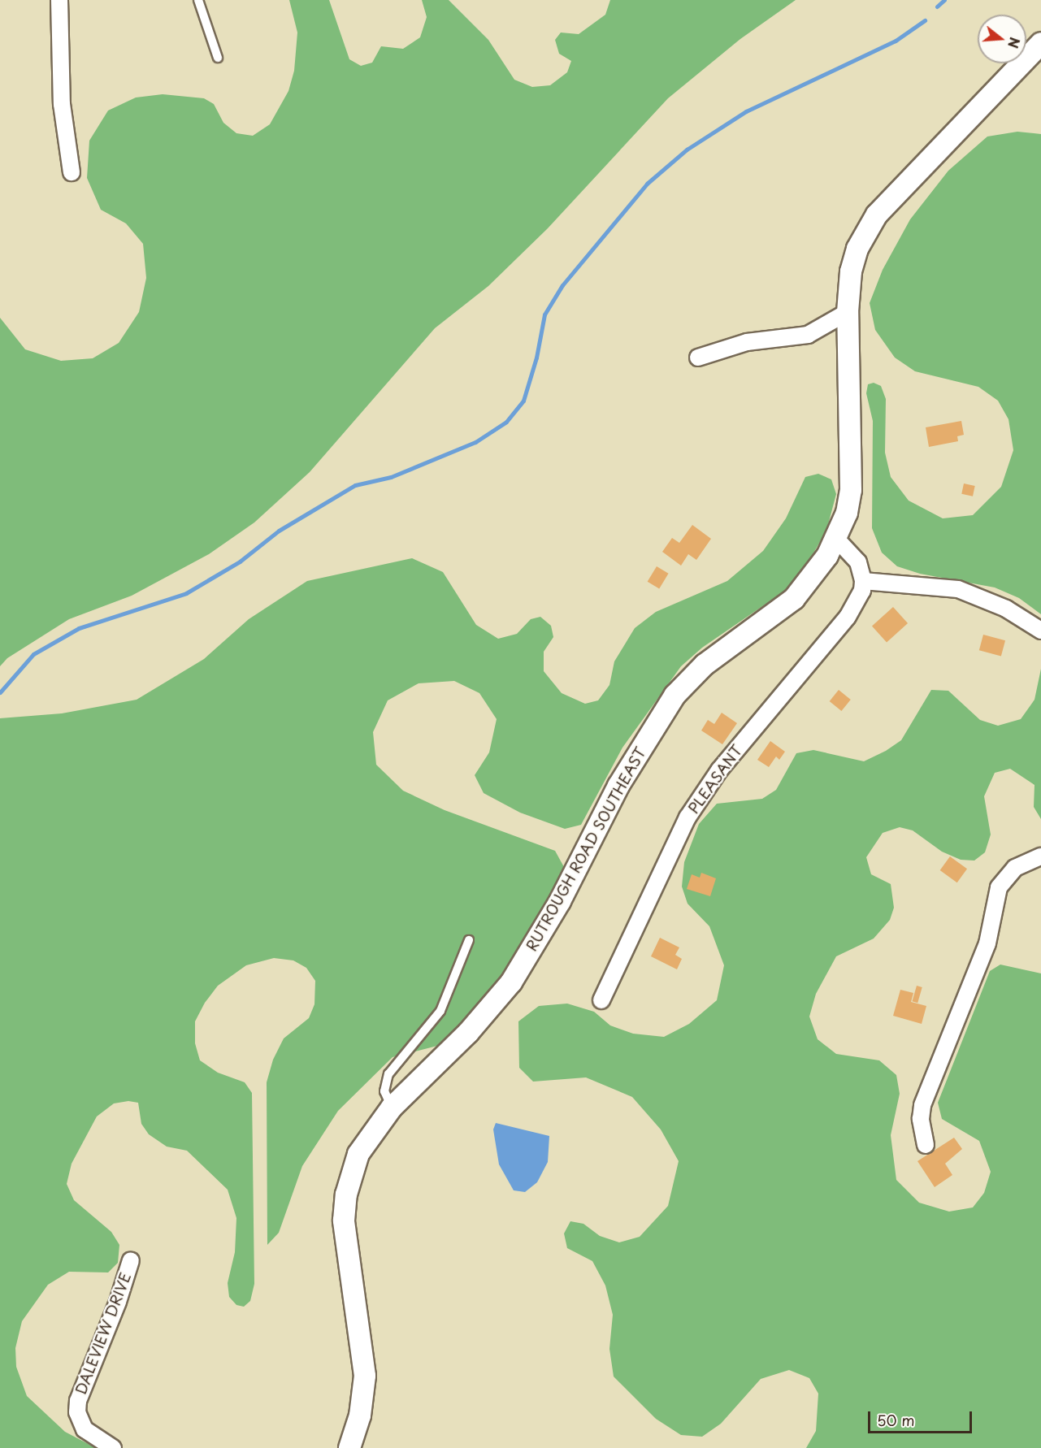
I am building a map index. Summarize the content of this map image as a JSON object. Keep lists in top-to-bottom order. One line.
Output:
{"streets":{"street":["PLEASANT","RUTROUGH ROAD SOUTHEAST","DALEVIEW DRIVE"]},"scale_bar":"50 m","north":"right"}
